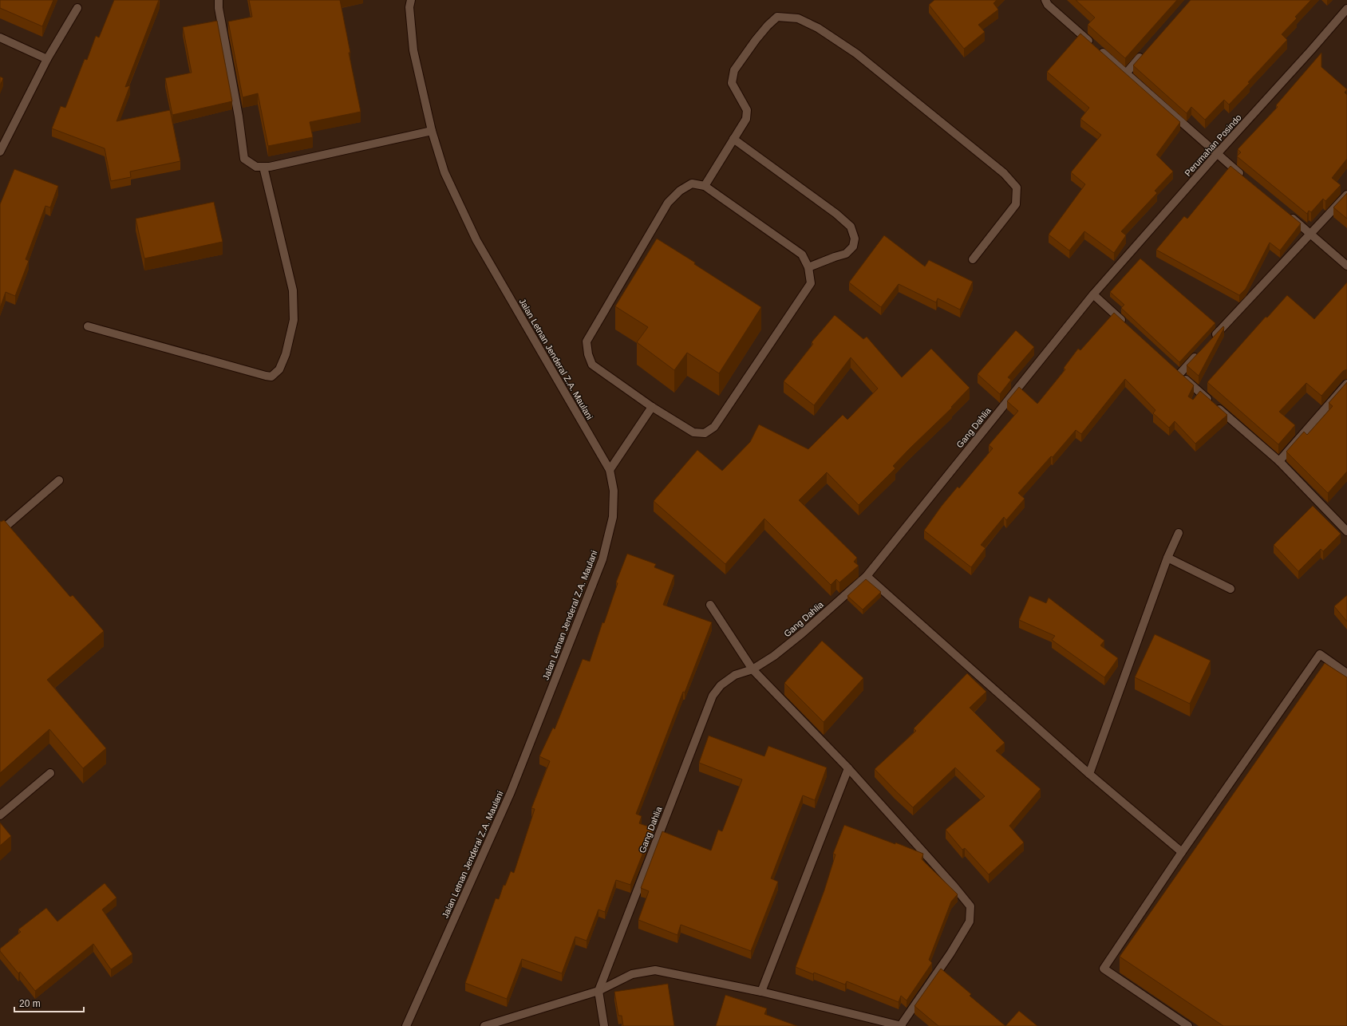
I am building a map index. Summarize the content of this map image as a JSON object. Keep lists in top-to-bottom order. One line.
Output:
{"streets":{"street":["Perumahan Posindo","Jalan Letnan Jenderal Z.A. Maulani","Gang Dahlia"]},"crossings":[["Perumahan Posindo","Gang Dahlia"]],"scale_bar":"20 m"}
